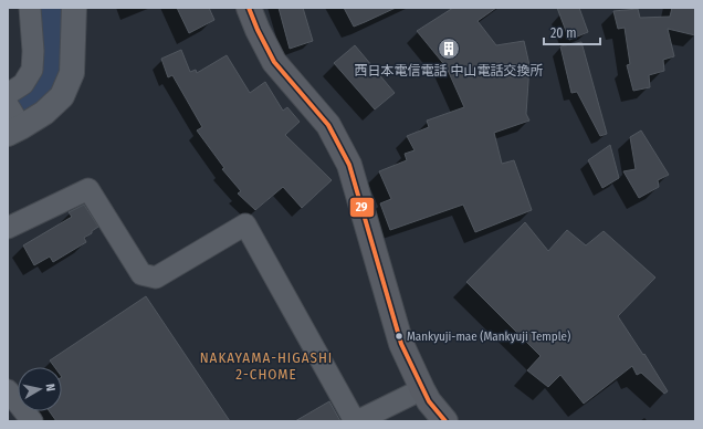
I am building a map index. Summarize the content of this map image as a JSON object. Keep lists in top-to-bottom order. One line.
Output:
{"districts":["NAKAYAMA-HIGASHI 2-CHOME"],"places":{"building":["西日本電信電話 中山電話交換所"],"other":["Mankyuji-mae (Mankyuji Temple)"]},"lines":["transit line 29"],"scale_bar":"20 m","north":"right"}
